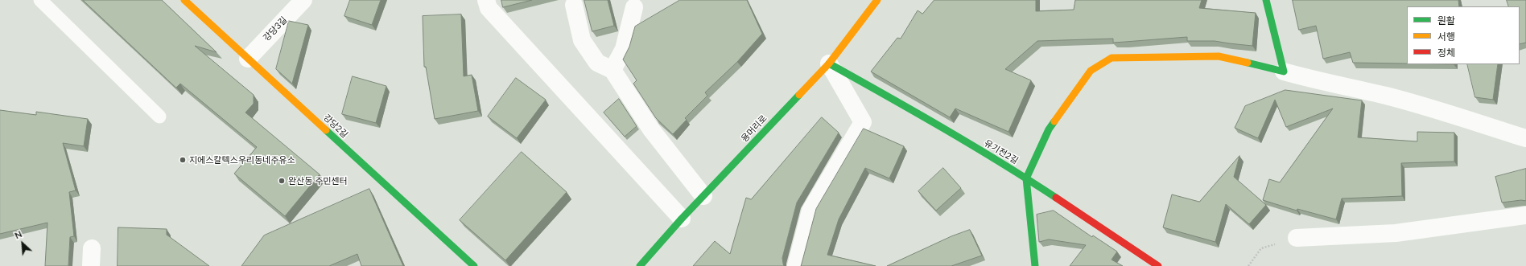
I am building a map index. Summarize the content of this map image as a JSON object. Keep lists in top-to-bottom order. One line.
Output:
{"streets":{"street":["강당3길","강당2길","용머리로","유기전2길"]},"crossings":[["강당3길","강당2길"],["용머리로","유기전2길"]],"places":["지에스칼텍스우리동네주유소","완산동 주민센터"],"legend":["원활","서행","정체"],"north":"top left"}
